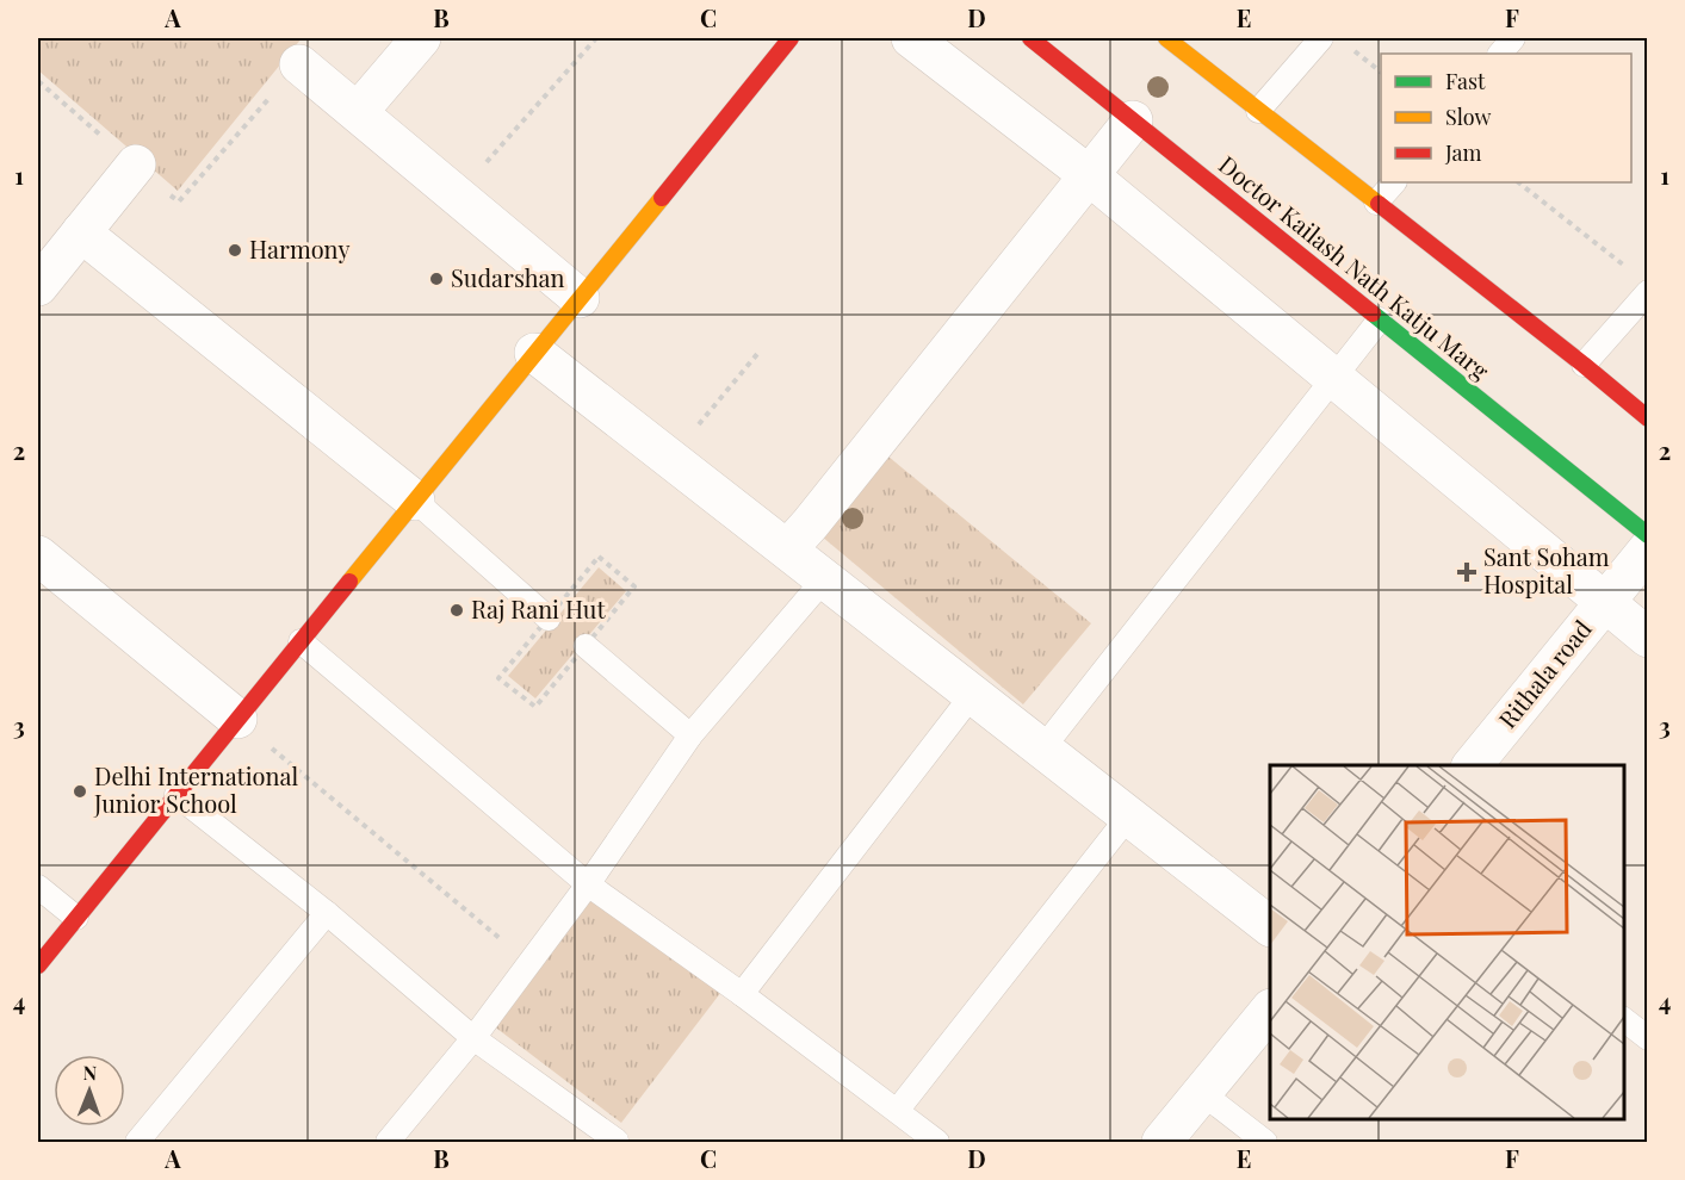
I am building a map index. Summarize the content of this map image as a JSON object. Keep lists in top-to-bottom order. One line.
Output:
{"streets":{"main road":["Doctor Kailash Nath Katju Marg"],"street":["Rithala road"]},"places":{"other":["Harmony","Sudarshan","Raj Rani Hut","Delhi International Junior School"],"health":["Sant Soham Hospital"]},"legend":["Fast","Slow","Jam"],"north":"top","grid":{"columns":["A","B","C","D","E","F"],"rows":["1","2","3","4"]}}
